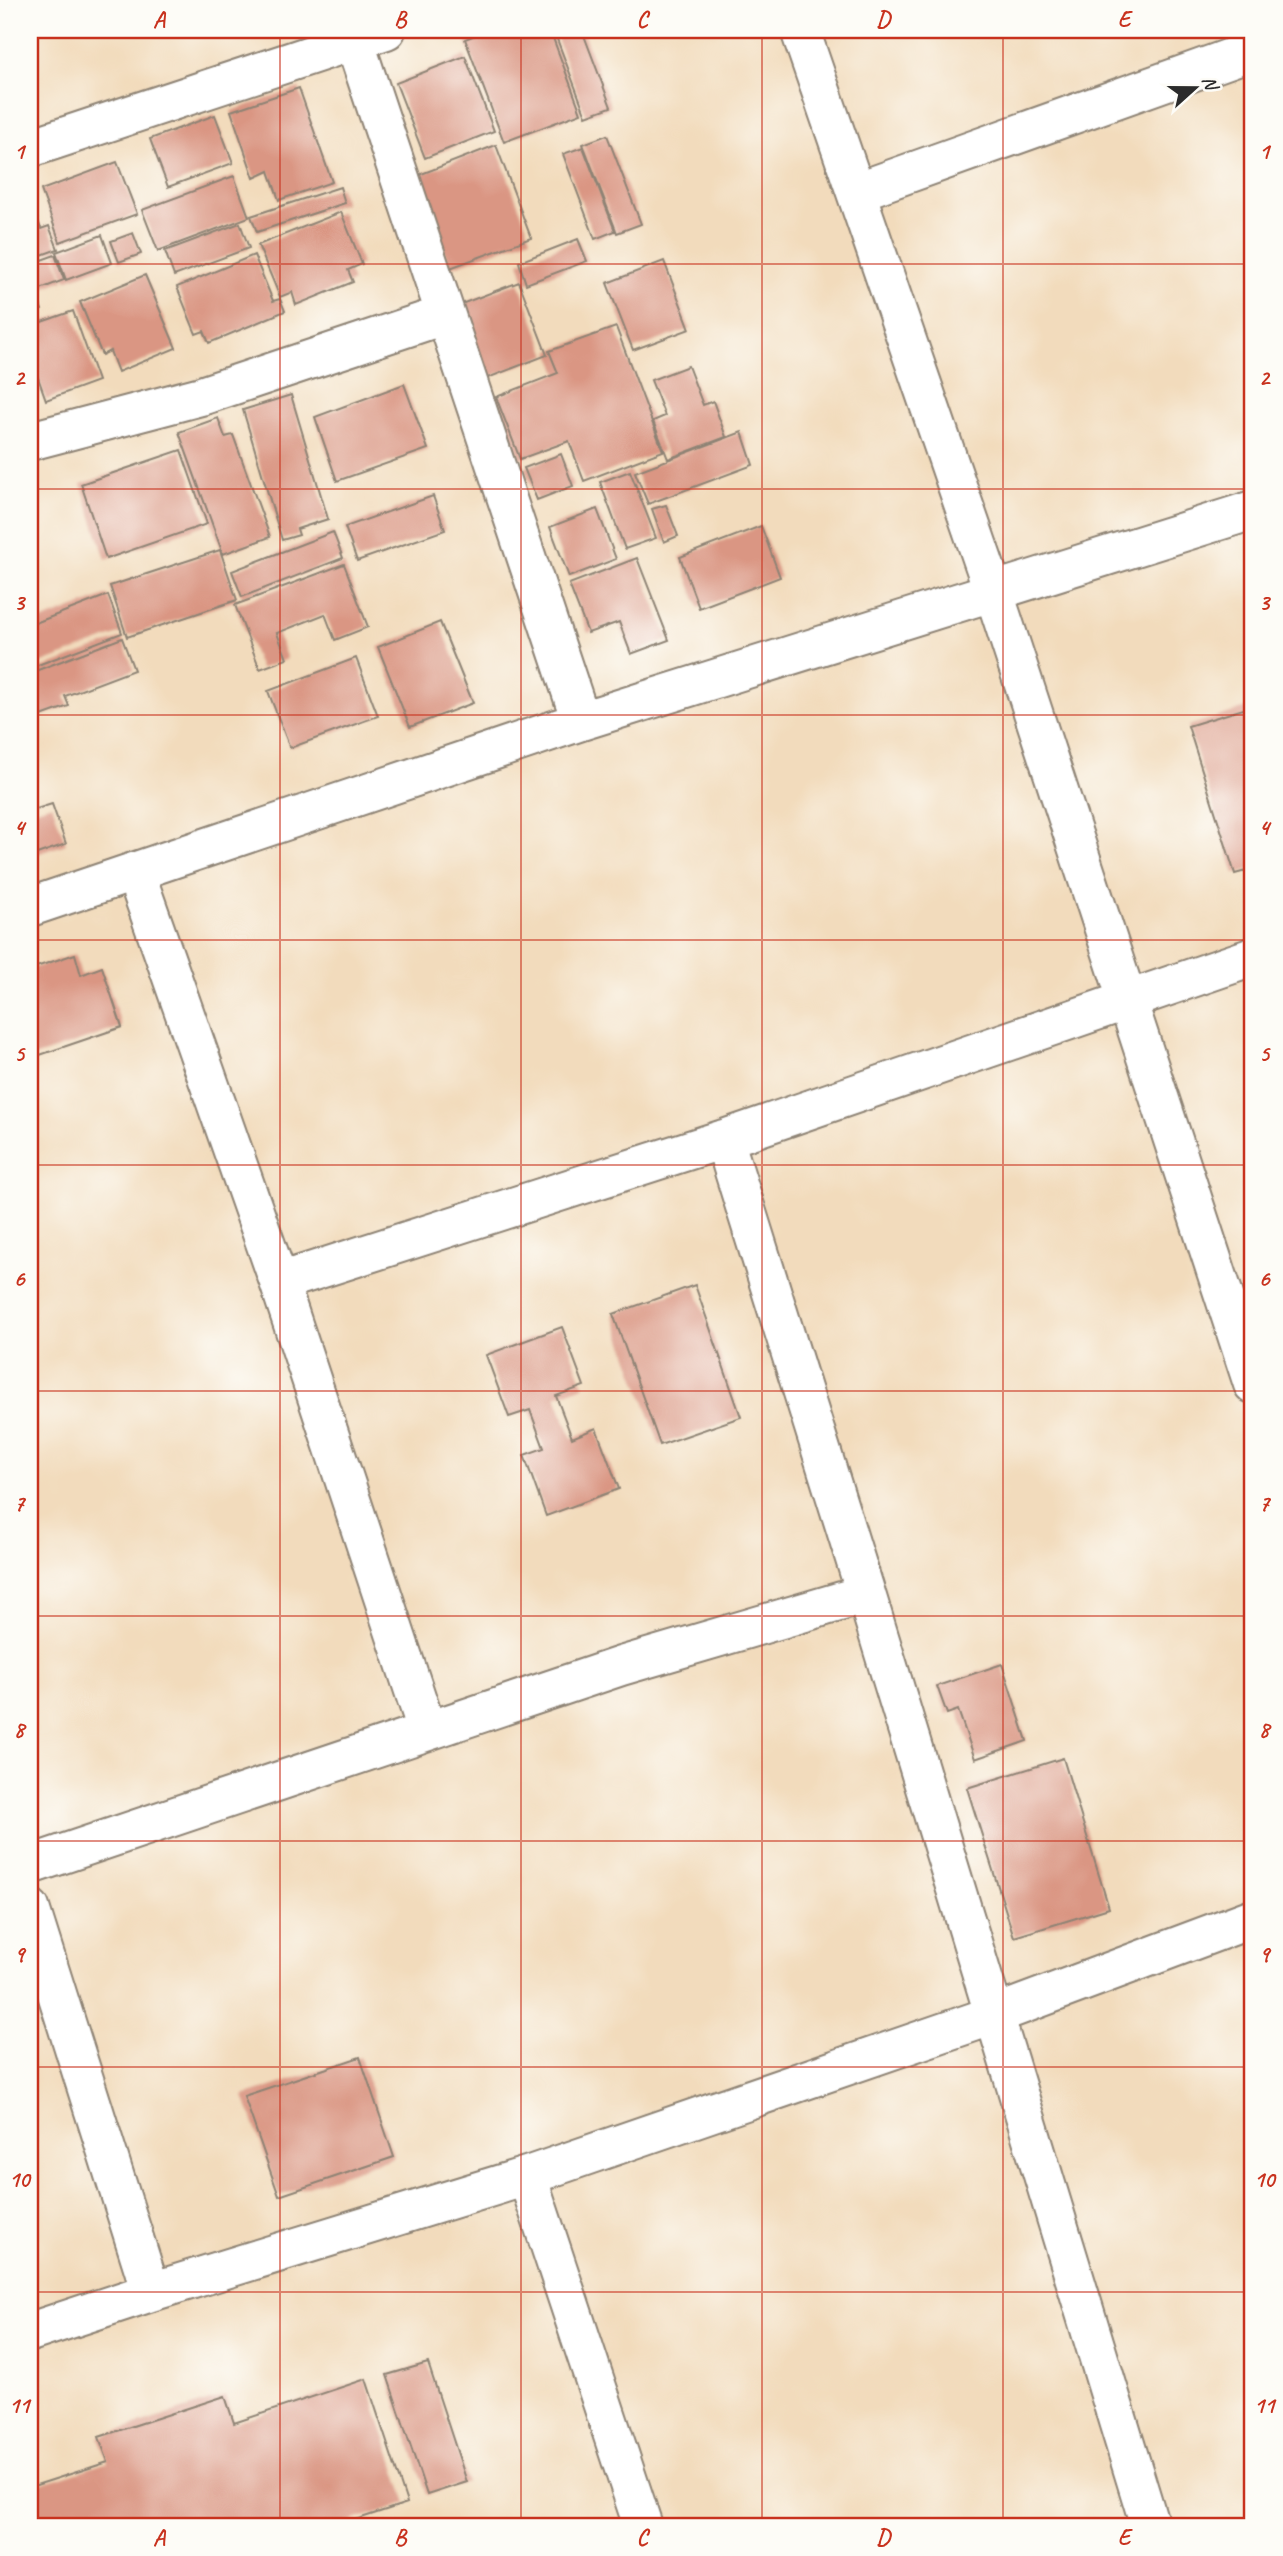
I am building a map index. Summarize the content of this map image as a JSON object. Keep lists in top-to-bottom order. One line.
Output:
{"north":"right","grid":{"columns":["A","B","C","D","E"],"rows":["1","2","3","4","5","6","7","8","9","10","11"]}}
